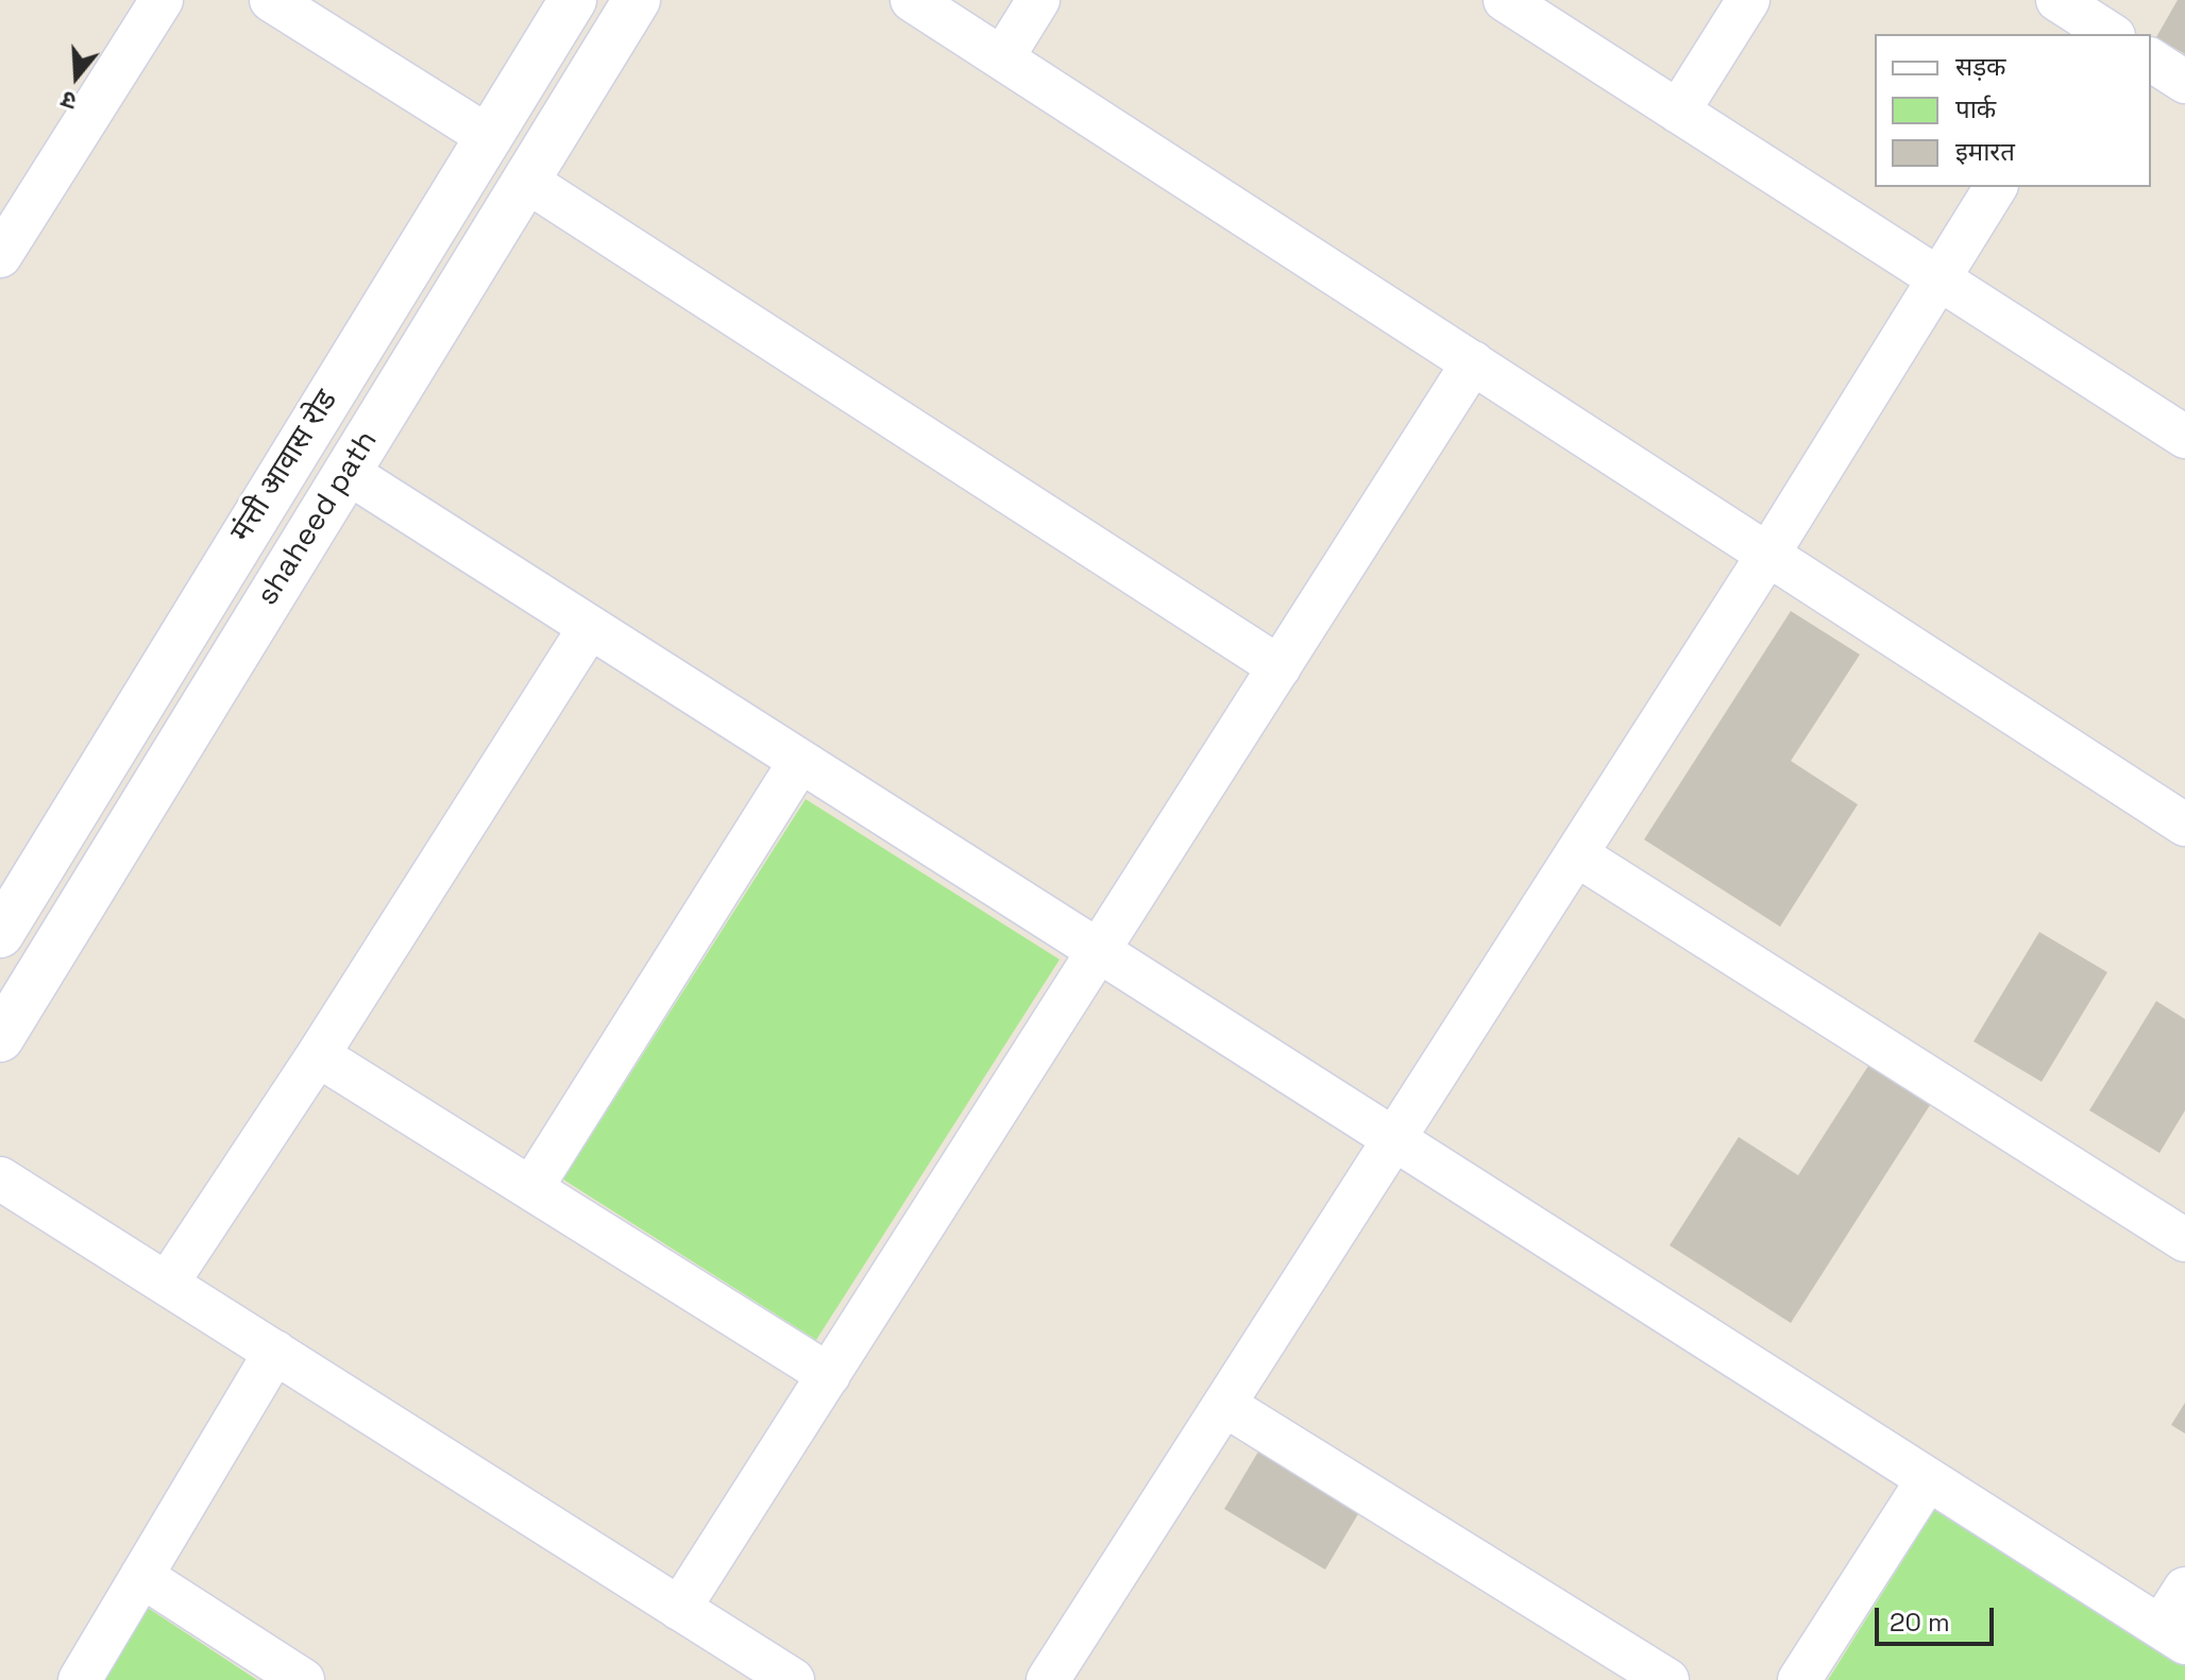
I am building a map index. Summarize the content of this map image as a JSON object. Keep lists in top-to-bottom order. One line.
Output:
{"streets":{"street":["मंत्ती आवास रोड","shaheed path"]},"legend":["सड़क","पार्क","इमारत"],"scale_bar":"20 m","north":"bottom"}
